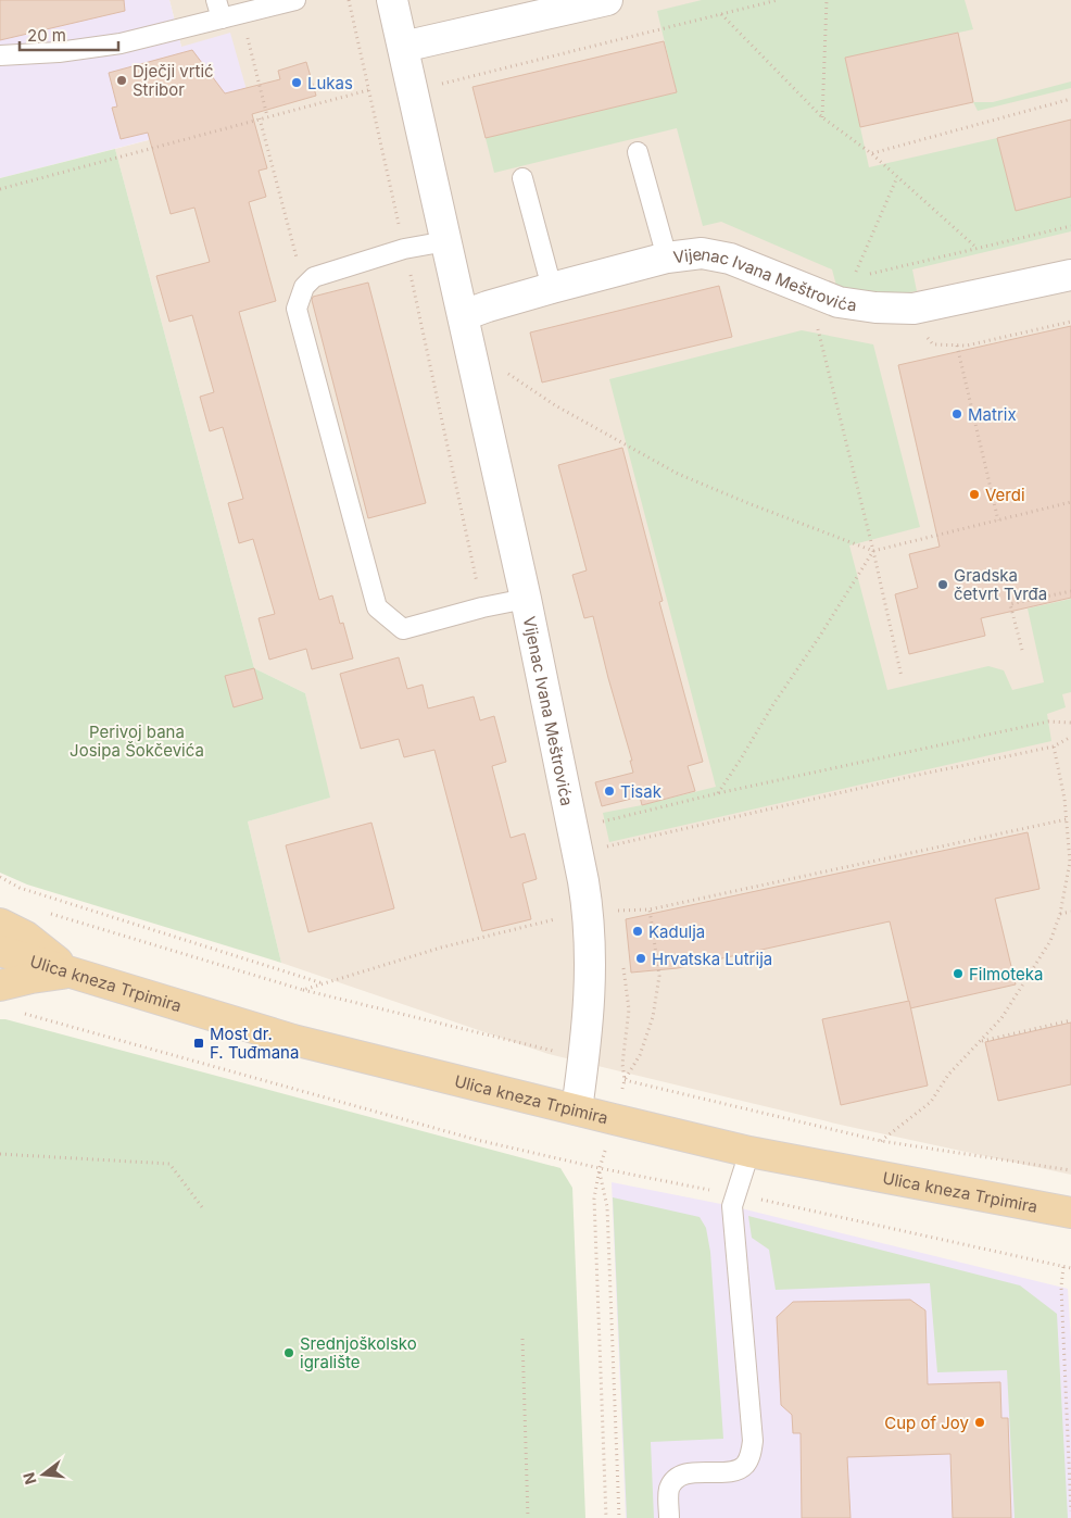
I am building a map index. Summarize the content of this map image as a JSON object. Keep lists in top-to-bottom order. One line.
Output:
{"streets":{"main road":["Ulica kneza Trpimira"],"street":["Vijenac Ivana Meštrovića"]},"crossings":[["Vijenac Ivana Meštrovića","Ulica kneza Trpimira"]],"parks":["Perivoj bana Josipa Šokčevića"],"places":{"other":["Dječji vrtić Stribor","Lukas","Matrix","Verdi","Gradska četvrt Tvrđa","Tisak","Kadulja","Hrvatska Lutrija","Filmoteka","Srednjoškolsko igralište","Cup of Joy"],"transit":["Most dr. F. Tuđmana"]},"scale_bar":"20 m","north":"left"}
